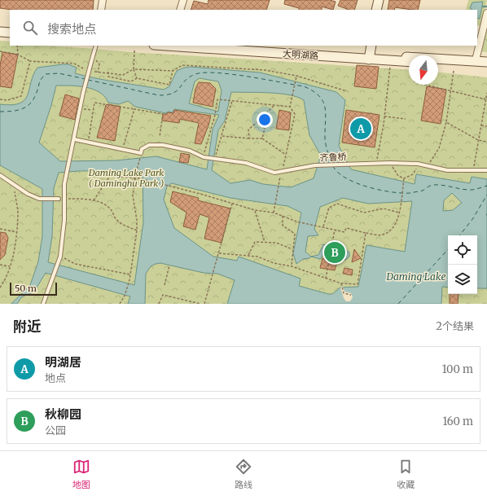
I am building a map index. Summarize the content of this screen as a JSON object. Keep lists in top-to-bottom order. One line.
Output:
{"streets":{"main road":["大明湖路"],"lane":["齐鲁桥"]},"water":["Daming Lake"],"parks":["Daming Lake Park ( Daminghu Park )"],"scale_bar":"50 m","north":"bottom","page":{"search":"搜索地点","pins":["A","B"],"scale":"50 m","heading":["附近","2个结果"],"list":[{"mark":"A","name":"明湖居","note":"地点","value":"100 m"},{"mark":"B","name":"秋柳园","note":"公园","value":"160 m"}],"nav":["地图","路线","收藏"]}}
